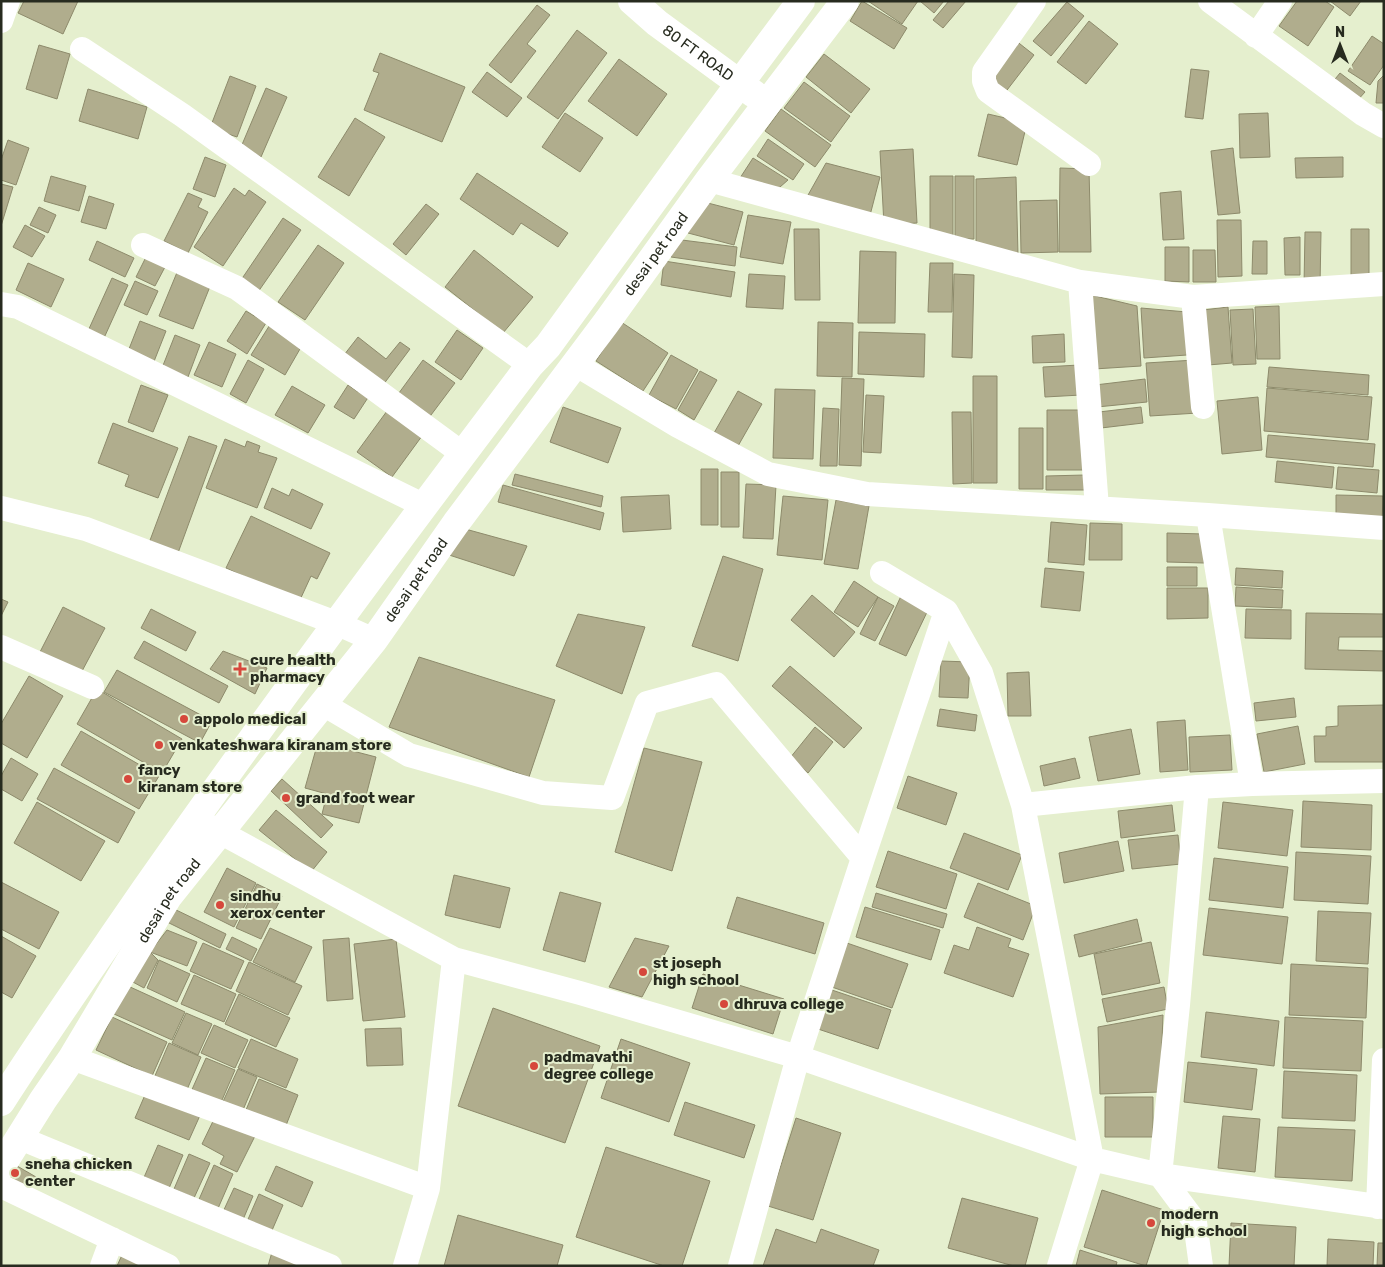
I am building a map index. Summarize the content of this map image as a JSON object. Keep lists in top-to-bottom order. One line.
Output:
{"streets":{"street":["80 FT ROAD","desai pet road"]},"crossings":[["80 FT ROAD","desai pet road"]],"places":{"health":["cure health pharmacy"],"other":["appolo medical","venkateshwara kiranam store","fancy kiranam store","grand foot wear","sindhu xerox center","st joseph high school","dhruva college","padmavathi degree college","sneha chicken center","modern high school"]},"north":"top"}
